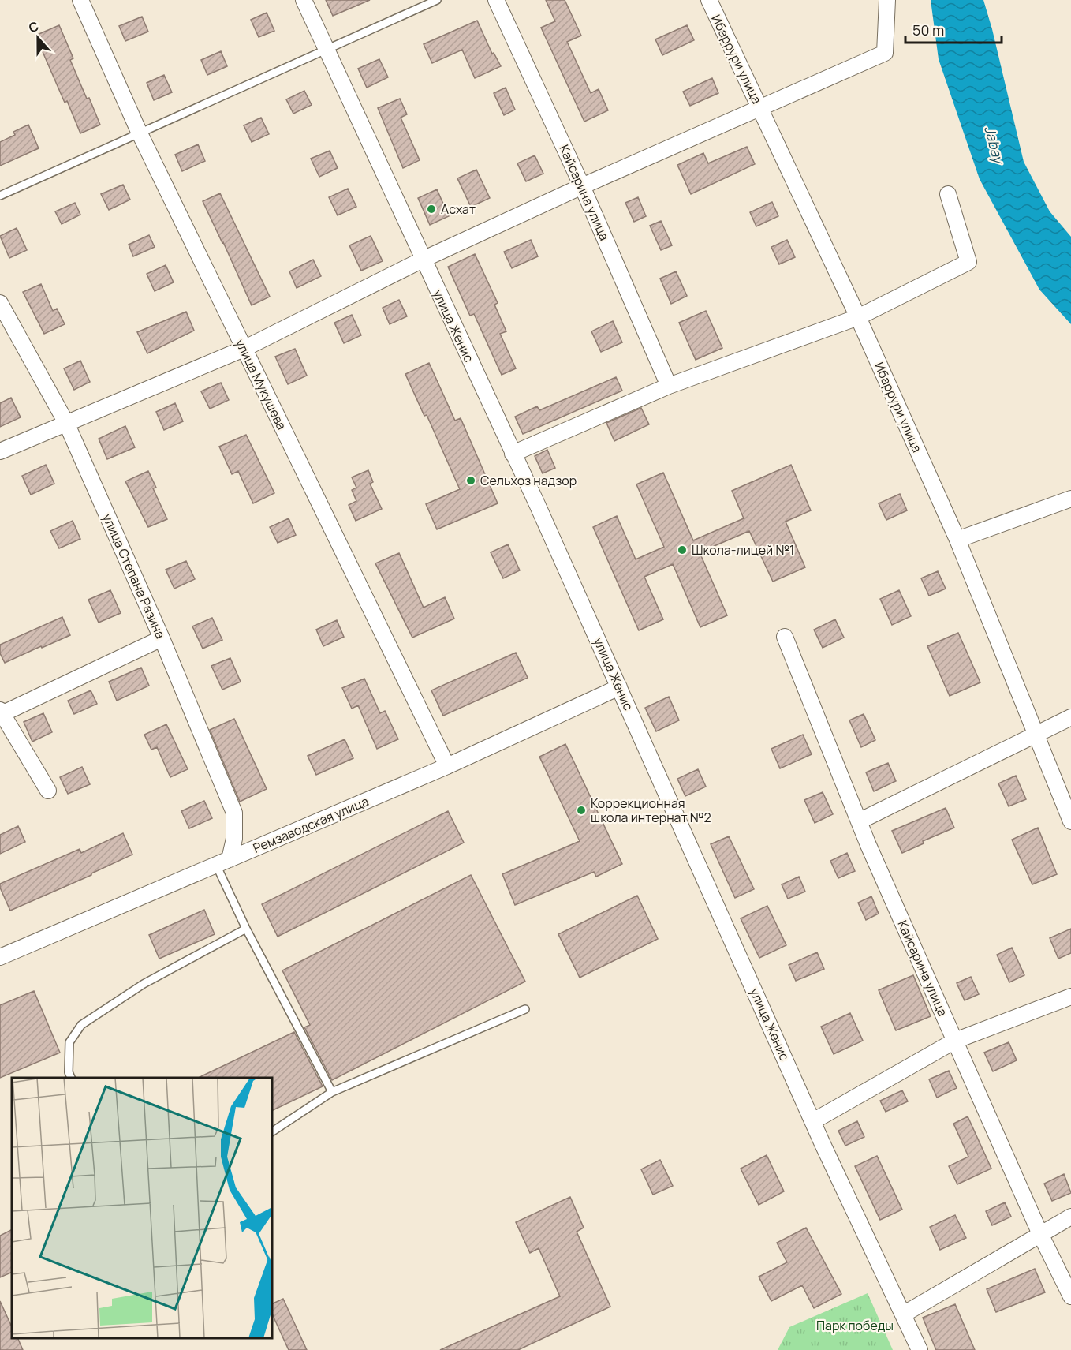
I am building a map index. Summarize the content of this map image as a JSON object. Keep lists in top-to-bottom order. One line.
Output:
{"streets":{"street":["Ибаррури улица","Кайсарина улица","улица Женис","улица Мукушева","улица Степана Разина","Ремзаводская улица"]},"crossings":[["улица Женис","Ремзаводская улица"],["улица Мукушева","Ремзаводская улица"],["улица Степана Разина","Ремзаводская улица"]],"water":["Jabay"],"parks":["Парк победы"],"places":["Асхат","Сельхоз надзор","Школа-лицей №1","Коррекционная школа интернат №2"],"scale_bar":"50 m","north":"top"}
